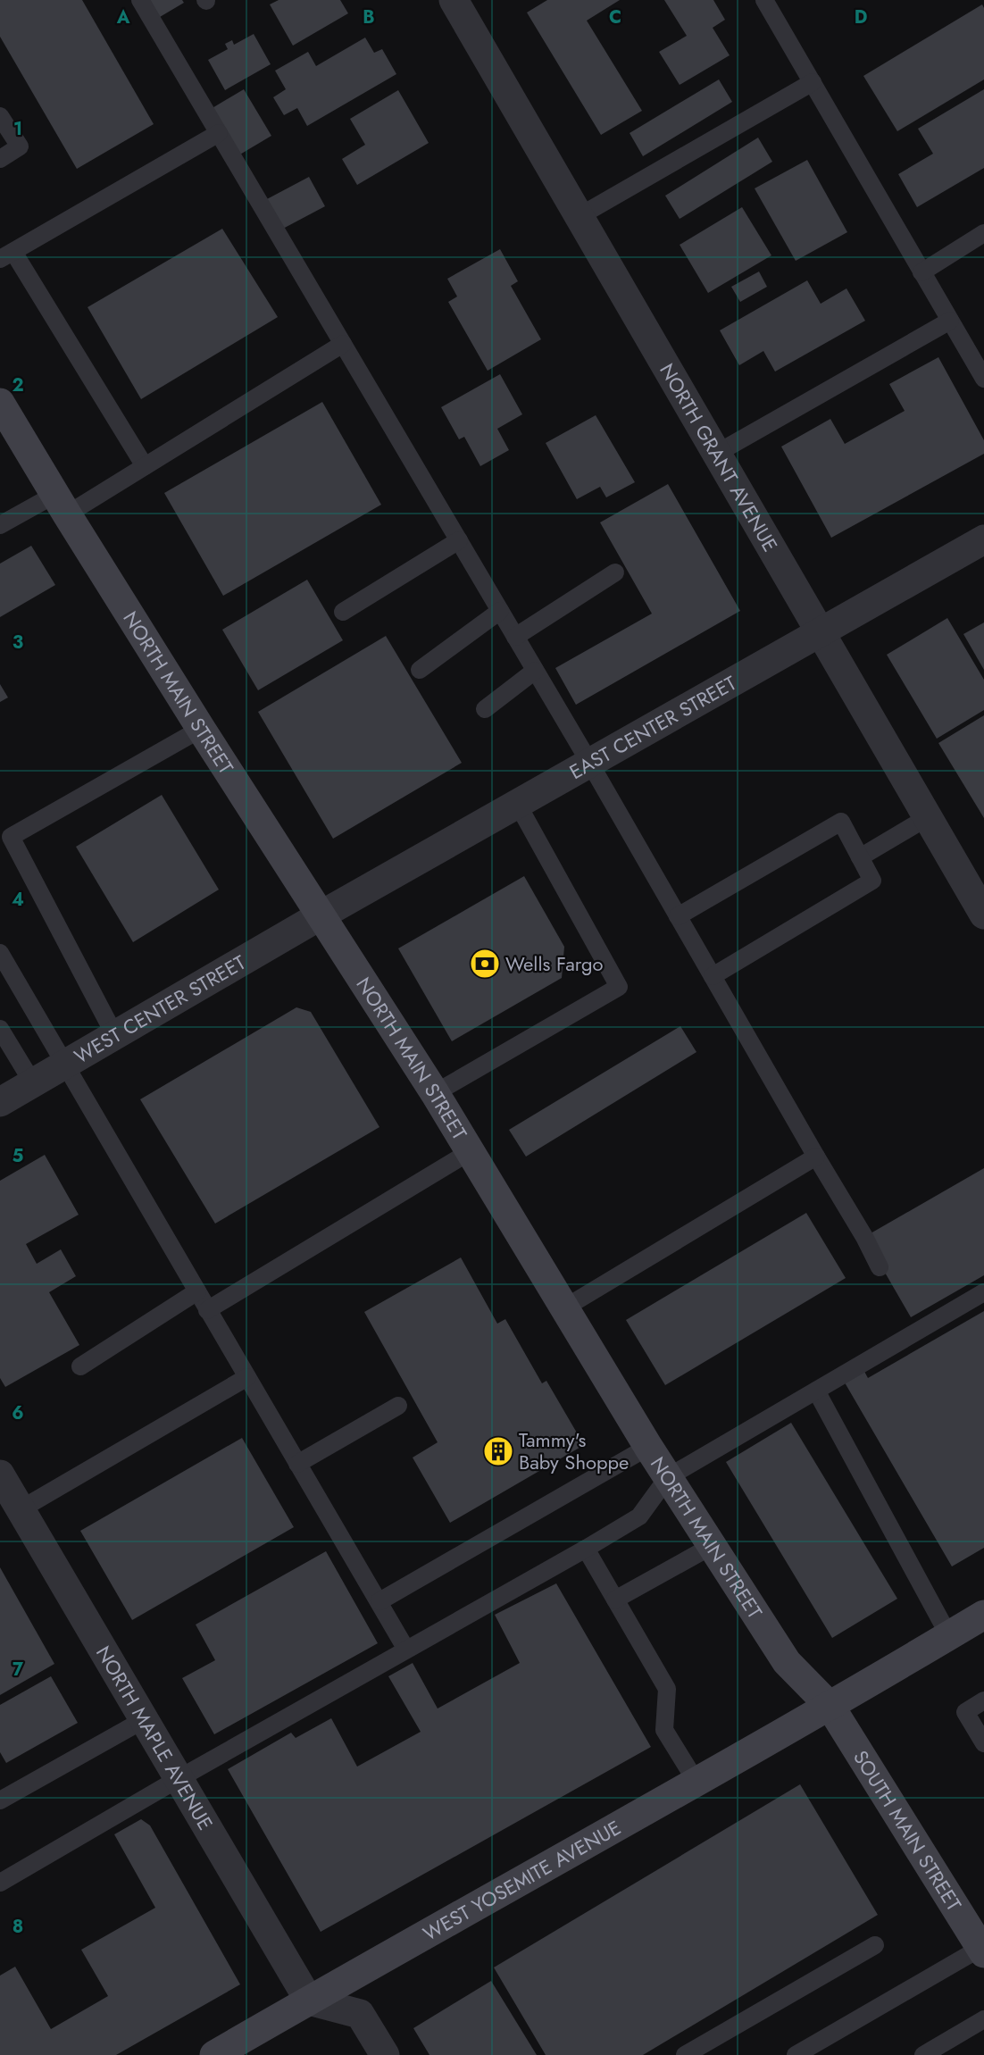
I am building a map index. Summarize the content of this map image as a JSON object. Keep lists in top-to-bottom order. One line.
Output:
{"streets":{"main road":["NORTH MAIN STREET","SOUTH MAIN STREET","WEST YOSEMITE AVENUE"],"street":["NORTH GRANT AVENUE","EAST CENTER STREET","WEST CENTER STREET","NORTH MAPLE AVENUE"]},"crossings":[["NORTH GRANT AVENUE","EAST CENTER STREET"],["NORTH MAIN STREET","EAST CENTER STREET"],["NORTH MAIN STREET","WEST CENTER STREET"],["NORTH MAIN STREET","SOUTH MAIN STREET"],["NORTH MAIN STREET","WEST YOSEMITE AVENUE"],["EAST CENTER STREET","WEST CENTER STREET"],["NORTH MAPLE AVENUE","WEST YOSEMITE AVENUE"],["SOUTH MAIN STREET","WEST YOSEMITE AVENUE"]],"places":{"bank":["Wells Fargo"],"building":["Tammy's Baby Shoppe"]},"grid":{"columns":["A","B","C","D"],"rows":["1","2","3","4","5","6","7","8"]}}
